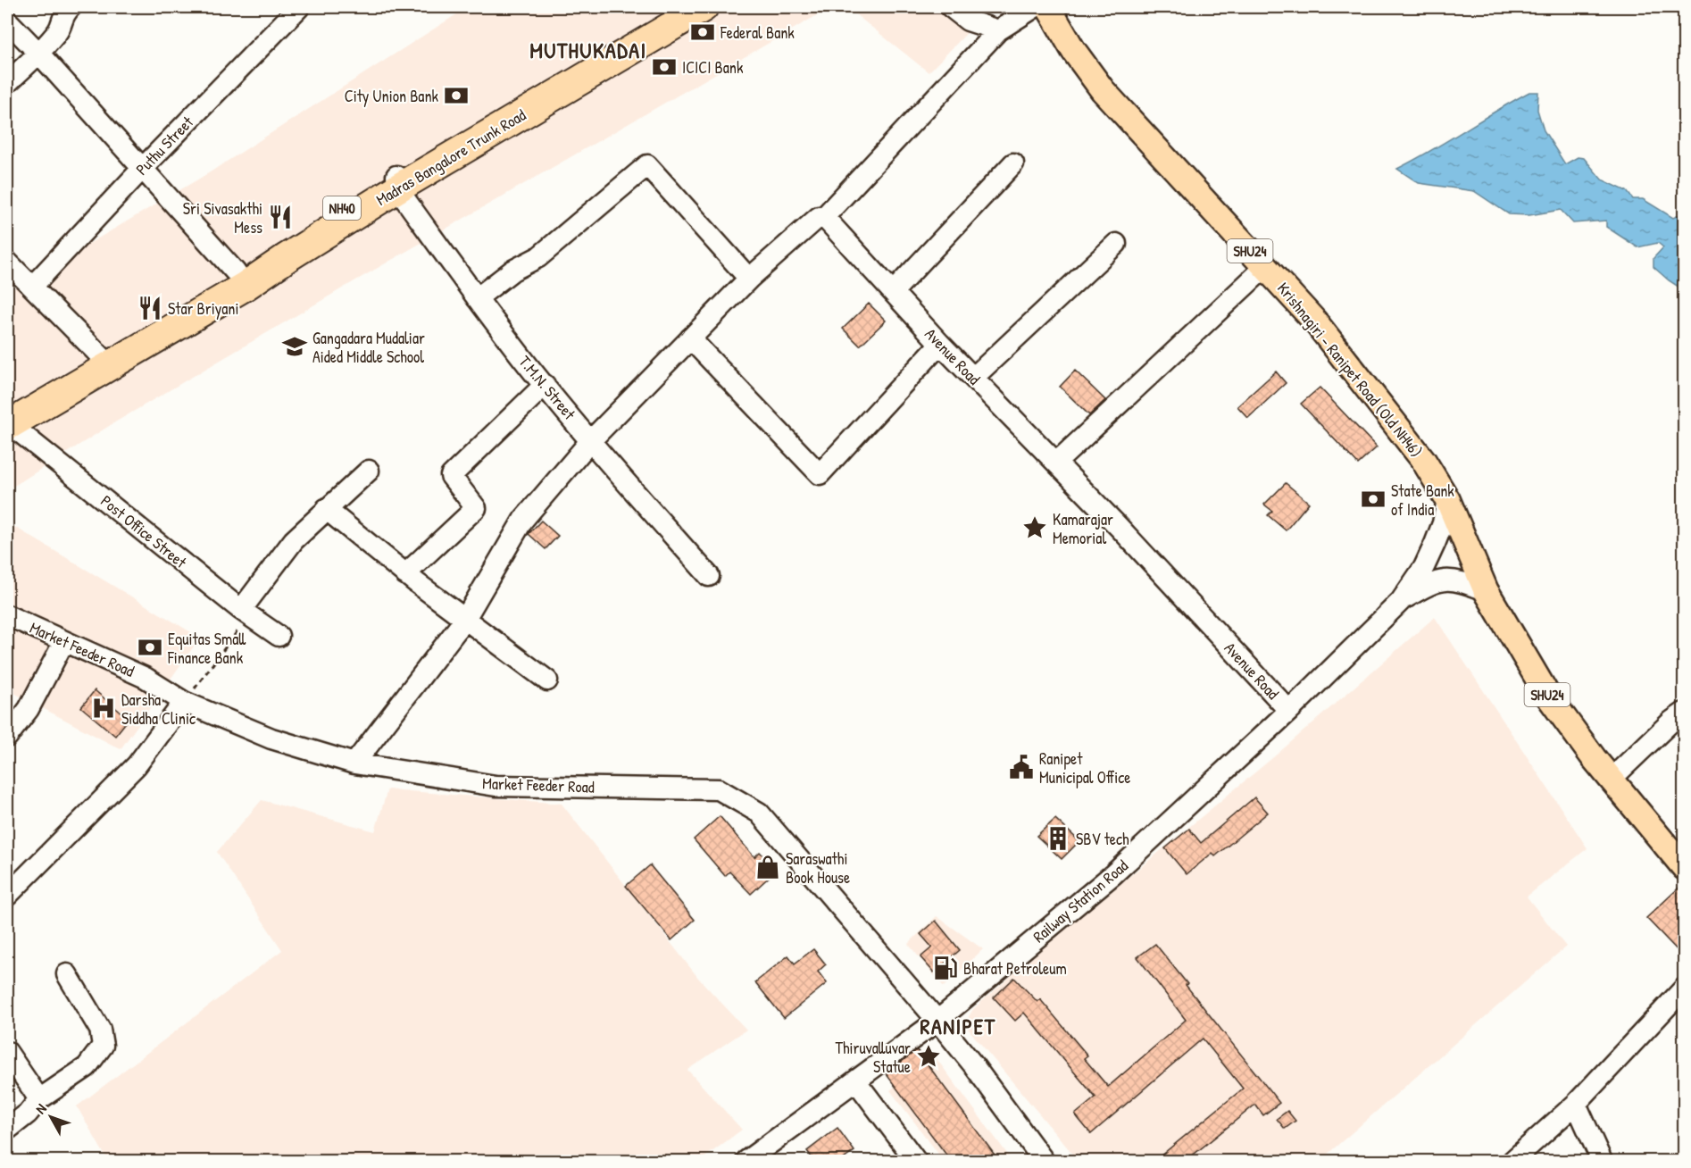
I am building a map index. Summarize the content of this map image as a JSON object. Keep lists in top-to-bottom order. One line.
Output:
{"streets":{"highway":["Madras Bangalore Trunk Road","NH40"],"main road":["SHU24","Krishnagiri - Ranipet Road (Old NH46)"],"street":["Puthu Street","Avenue Road","T.M.N. Street","Post Office Street","Market Feeder Road","Railway Station Road"]},"crossings":[["Madras Bangalore Trunk Road","T.M.N. Street"],["Madras Bangalore Trunk Road","Post Office Street"],["Avenue Road","Railway Station Road"],["Krishnagiri - Ranipet Road (Old NH46)","Railway Station Road"],["Market Feeder Road","Railway Station Road"]],"districts":["MUTHUKADAI","RANIPET"],"places":{"bank":["Federal Bank","ICICI Bank","City Union Bank","State Bank of India","Equitas Small Finance Bank"],"restaurant":["Sri Sivasakthi Mess","Star Briyani"],"school or university":["Gangadara Mudaliar Aided Middle School"],"place":["Kamarajar Memorial","Thiruvalluvar Statue"],"hospital":["Darsha Siddha Clinic"],"public building":["Ranipet Municipal Office"],"building":["SBV tech"],"shop":["Saraswathi Book House"],"fuel station":["Bharat Petroleum"]},"north":"top left"}
